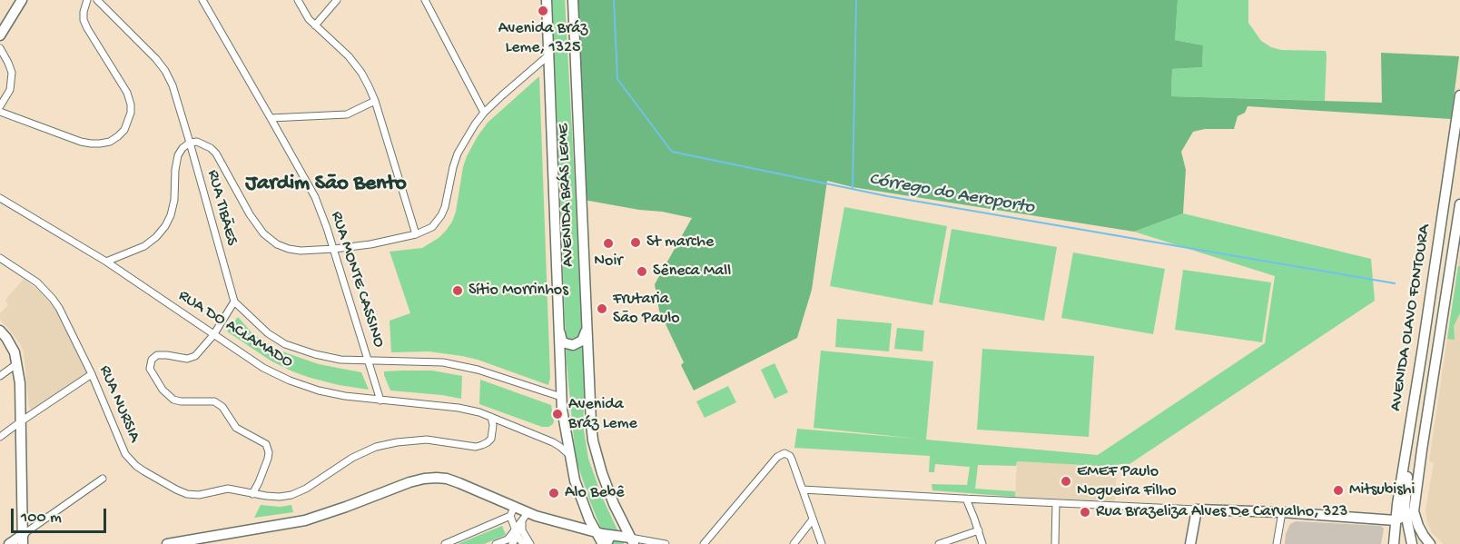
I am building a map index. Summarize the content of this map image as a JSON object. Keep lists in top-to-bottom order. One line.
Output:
{"streets":{"main road":["AVENIDA BRÁS LEME","AVENIDA OLAVO FONTOURA"],"street":["RUA TIBÃES","RUA MONTE CASSINO","RUA DO ACLAMADO","RUA NURSIA"]},"crossings":[["AVENIDA BRÁS LEME","RUA DO ACLAMADO"],["RUA MONTE CASSINO","RUA DO ACLAMADO"],["RUA DO ACLAMADO","RUA NURSIA"]],"districts":["Jardim São Bento"],"water":["Córrego do Aeroporto"],"places":["Avenida Bráz Leme, 1325","St marche","Noir","Sêneca Mall","Sítio Morrinhos","Frutaria São Paulo","Avenida Bráz Leme","EMEF Paulo Nogueira Filho","Mitsubishi","Alo Bebê","Rua Brazeliza Alves De Carvalho, 323"],"scale_bar":"100 m"}
